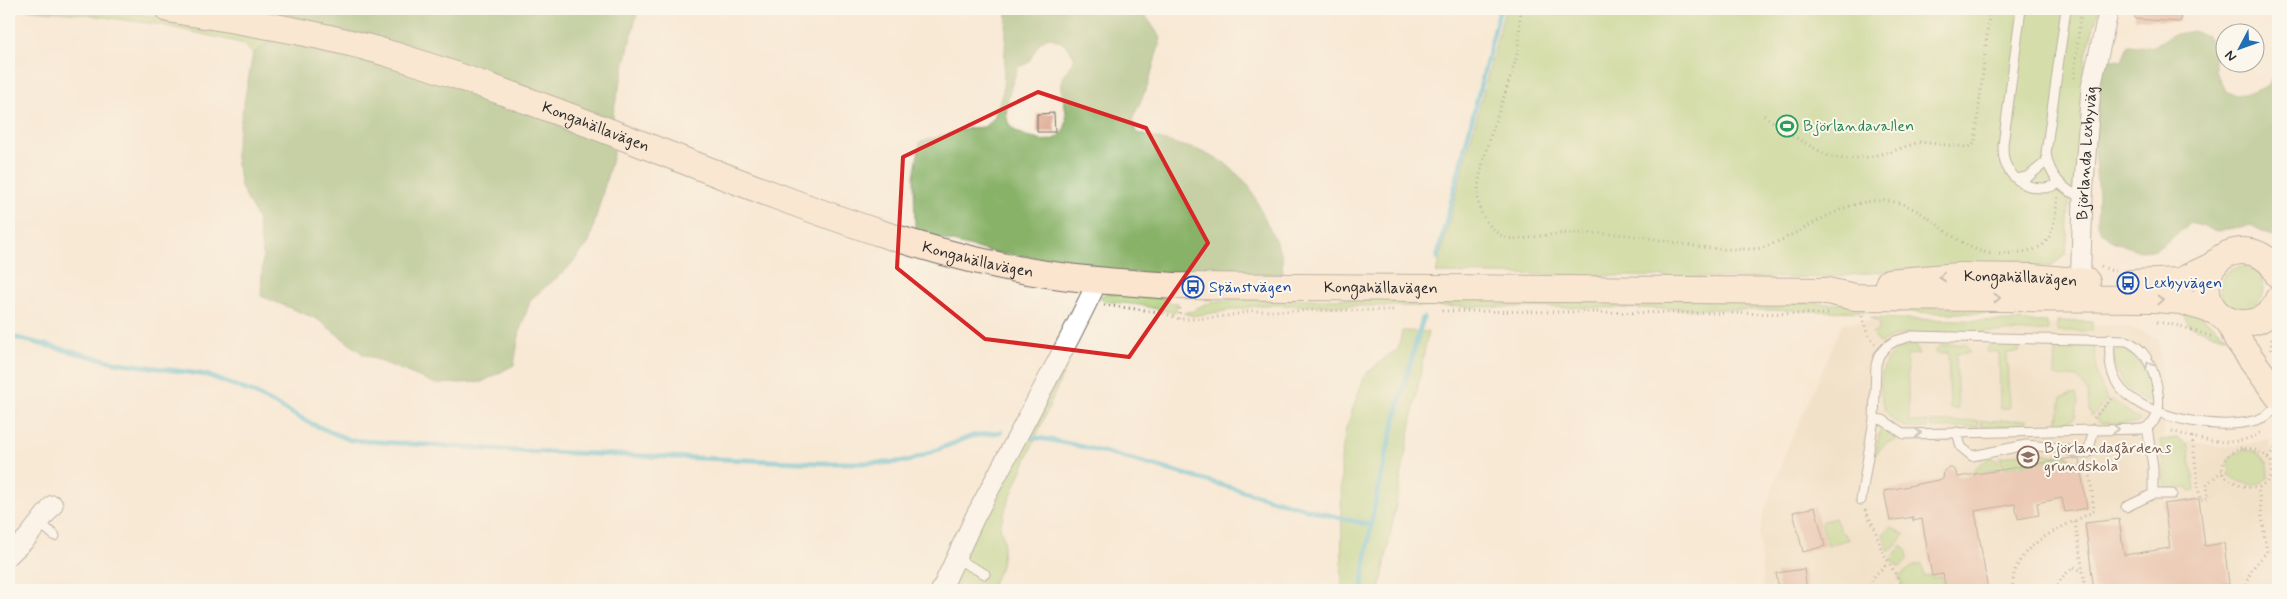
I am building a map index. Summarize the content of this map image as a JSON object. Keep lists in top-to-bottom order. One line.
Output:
{"streets":{"street":["Kongahällavägen","Björlanda Lexbyväg"]},"crossings":[["Kongahällavägen","Björlanda Lexbyväg"]],"places":{"sports":["Björlandavallen"],"bus stop":["Lexbyvägen","Spänstvägen"],"school or university":["Björlandagårdens grundskola"]},"north":"bottom left"}
